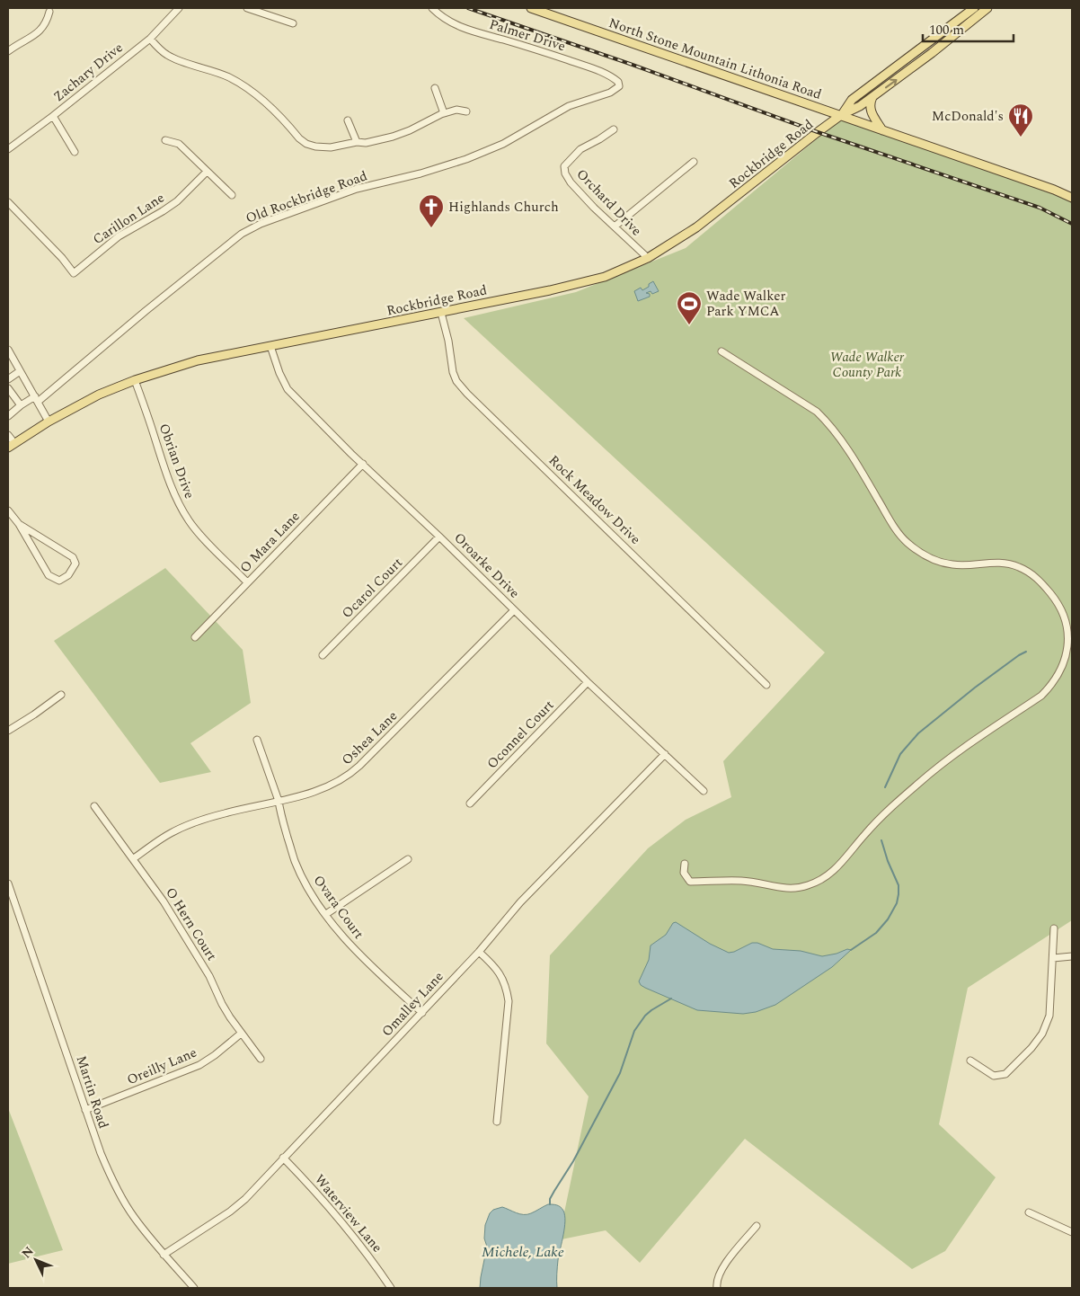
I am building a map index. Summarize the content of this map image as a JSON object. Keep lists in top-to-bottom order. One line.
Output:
{"streets":{"main road":["North Stone Mountain Lithonia Road","Rockbridge Road"],"street":["Palmer Drive","Zachary Drive","Old Rockbridge Road","Orchard Drive","Carillon Lane","Obrian Drive","Rock Meadow Drive","O Mara Lane","Oroarke Drive","Ocarol Court","Oconnel Court","Oshea Lane","Ovara Court","O Hern Court","Omalley Lane","Oreilly Lane","Martin Road","Waterview Lane"]},"crossings":[["Palmer Drive","Old Rockbridge Road"],["North Stone Mountain Lithonia Road","Rockbridge Road"],["Rockbridge Road","Orchard Drive"],["Rockbridge Road","Obrian Drive"],["Rockbridge Road","Rock Meadow Drive"],["Rockbridge Road","Oroarke Drive"],["Obrian Drive","O Mara Lane"],["O Mara Lane","Oroarke Drive"],["Oroarke Drive","Ocarol Court"],["Oroarke Drive","Oconnel Court"],["Oroarke Drive","Oshea Lane"],["Oroarke Drive","Omalley Lane"],["Oshea Lane","Ovara Court"],["Oshea Lane","O Hern Court"],["Ovara Court","Omalley Lane"],["O Hern Court","Oreilly Lane"],["Omalley Lane","Martin Road"],["Omalley Lane","Waterview Lane"],["Oreilly Lane","Martin Road"]],"water":["Michele, Lake"],"parks":["Wade Walker County Park"],"places":{"restaurant":["McDonald's"],"church":["Highlands Church"],"sports":["Wade Walker Park YMCA"]},"scale_bar":"100 m","north":"top left"}
